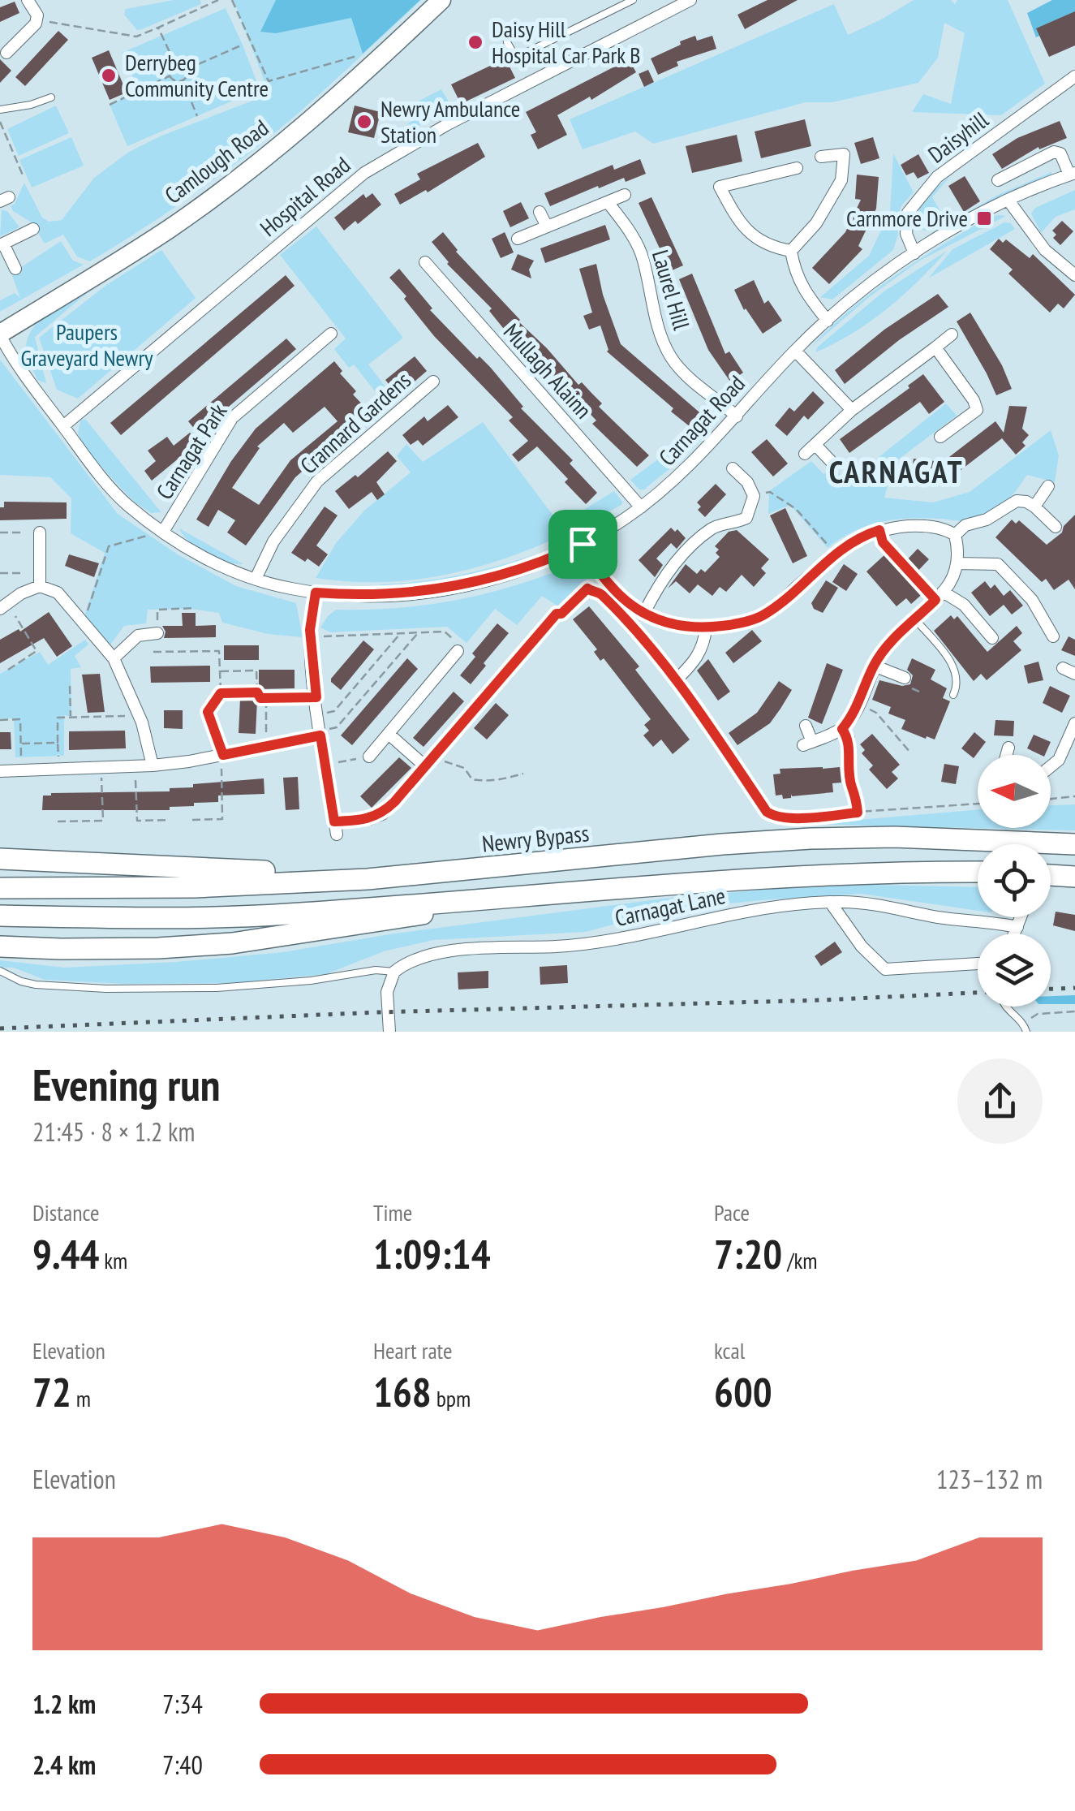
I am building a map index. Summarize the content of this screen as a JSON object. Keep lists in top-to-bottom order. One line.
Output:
{"streets":{"highway":["Newry Bypass"],"main road":["Camlough Road"],"street":["Daisyhill","Hospital Road","Laurel Hill","Mullagh Alainn","Carnagat Road","Crannard Gardens","Carnagat Park","Carnagat Lane"]},"crossings":[["Daisyhill","Carnagat Road"],["Camlough Road","Carnagat Road"],["Hospital Road","Carnagat Road"],["Laurel Hill","Carnagat Road"],["Mullagh Alainn","Carnagat Road"],["Carnagat Road","Crannard Gardens"],["Carnagat Road","Carnagat Park"]],"districts":["CARNAGAT"],"parks":["Paupers Graveyard Newry"],"places":{"other":["Daisy Hill Hospital Car Park B","Derrybeg Community Centre","Newry Ambulance Station"],"transit":["Carnmore Drive"]},"north":"left","page":{"heading":["Evening run","21:45 · 8 × 1.2 km"],"stats":[["Distance","9.44 km"],["Time","1:09:14"],["Pace","7:20 /km"],["Elevation","72 m"],["Heart rate","168 bpm"],["kcal","600"]],"chart":["Elevation","123–132 m"],"list":[{"name":"1.2 km","note":"7:34"},{"name":"2.4 km","note":"7:40"}]}}
